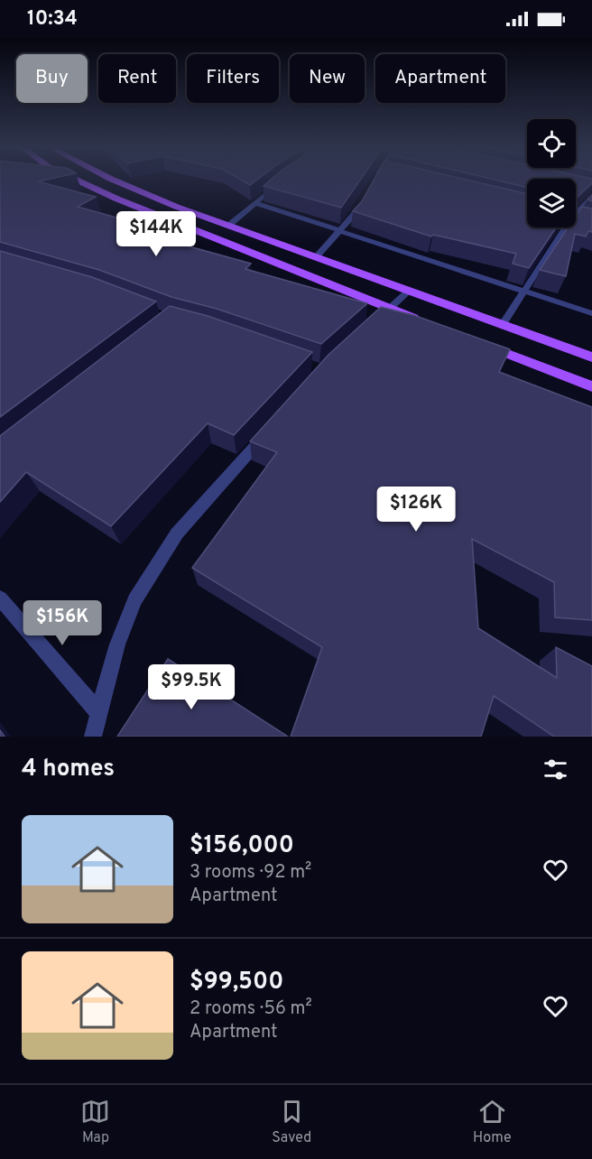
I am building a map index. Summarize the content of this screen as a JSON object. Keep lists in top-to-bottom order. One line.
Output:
{"page":{"status":"10:34","chip":["Buy","Rent","Filters","New","Apartment"],"price":["$144K","$126K","$156K","$99.5K"],"heading":"4 homes","list":[{"name":"$156,000","note":"3 rooms · 92 m² · Apartment"},{"name":"$99,500","note":"2 rooms · 56 m² · Apartment"}],"tabs":["Map","Saved","Home"]}}
